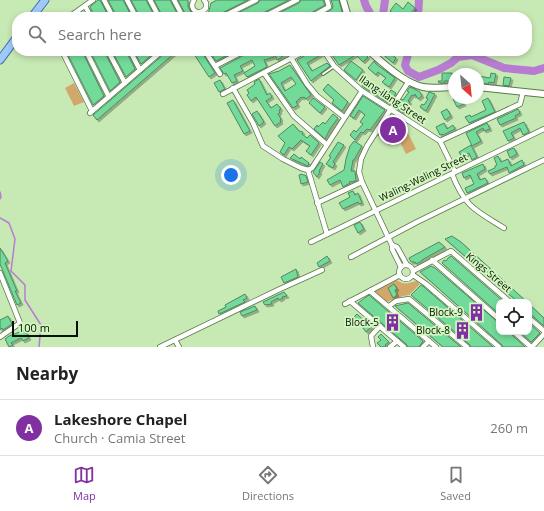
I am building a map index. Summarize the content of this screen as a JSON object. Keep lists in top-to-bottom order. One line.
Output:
{"streets":{"street":["Ilang-ilang Street","Waling-Waling Street","Kings Street"]},"places":{"building":["Block-9","Block-5","Block-8"]},"scale_bar":"100 m","north":"bottom right","page":{"search":"Search here","pins":"A","scale":"100 m","heading":"Nearby","list":[{"mark":"A","name":"Lakeshore Chapel","note":"Church · Camia Street","value":"260 m"}],"nav":["Map","Directions","Saved"]}}
